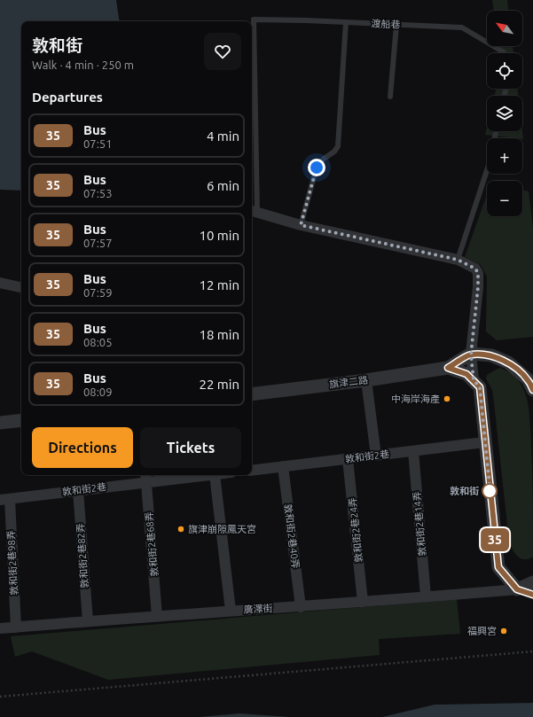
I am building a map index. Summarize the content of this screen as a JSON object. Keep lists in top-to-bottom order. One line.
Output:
{"streets":{"street":["旗津二路","敦和街2巷","敦和街2巷14弄","敦和街2巷24弄","敦和街2巷40弄","敦和街2巷68弄","敦和街2巷82弄","敦和街2巷98弄","廣澤街"],"lane":["渡船巷"]},"crossings":[["敦和街2巷","敦和街2巷14弄"],["敦和街2巷","敦和街2巷24弄"],["敦和街2巷","敦和街2巷40弄"],["敦和街2巷","敦和街2巷68弄"],["敦和街2巷","敦和街2巷82弄"],["敦和街2巷","敦和街2巷98弄"],["敦和街2巷14弄","廣澤街"],["敦和街2巷24弄","廣澤街"],["敦和街2巷40弄","廣澤街"],["敦和街2巷68弄","廣澤街"],["敦和街2巷82弄","廣澤街"],["敦和街2巷98弄","廣澤街"]],"places":["中海岸海產","敦和街","旗津崩隙鳳天宮","福興宮"],"lines":["bus line 35"],"north":"top left","page":{"on_map":"35","map_buttons":["+","−"],"heading":[["敦和街","Walk · 4 min · 250 m"],"Departures"],"list":[{"mark":"35","name":"Bus","note":"07:51","value":"4 min"},{"mark":"35","name":"Bus","note":"07:53","value":"6 min"},{"mark":"35","name":"Bus","note":"07:57","value":"10 min"},{"mark":"35","name":"Bus","note":"07:59","value":"12 min"},{"mark":"35","name":"Bus","note":"08:05","value":"18 min"},{"mark":"35","name":"Bus","note":"08:09","value":"22 min"}],"buttons":["Directions","Tickets"]}}
